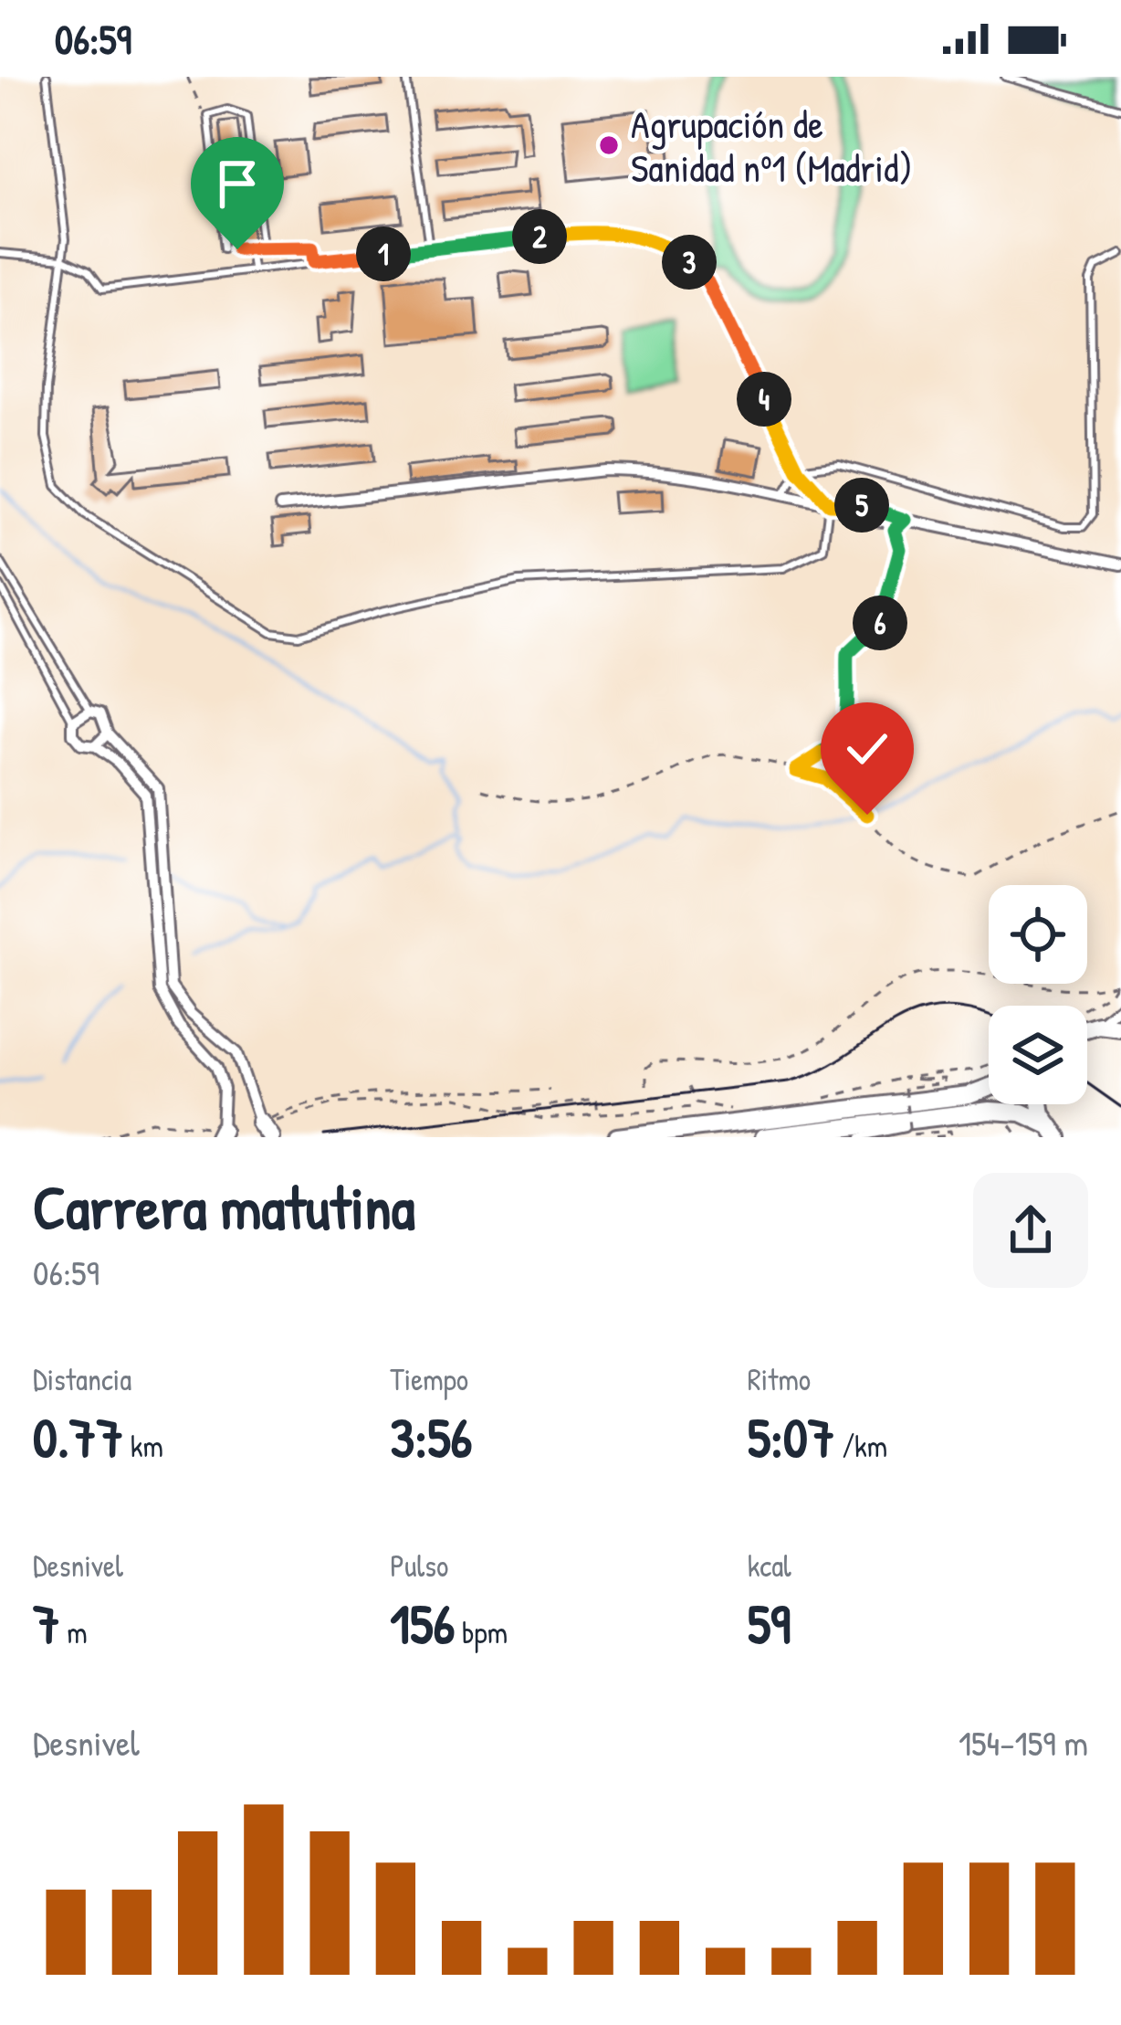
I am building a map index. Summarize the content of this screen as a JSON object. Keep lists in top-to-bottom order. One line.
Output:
{"places":["Agrupación de Sanidad nº1 (Madrid)"],"page":{"status":"06:59","pins":["2","1","3","4","5","6"],"heading":["Carrera matutina","06:59"],"stats":[["Distancia","0.77 km"],["Tiempo","3:56"],["Ritmo","5:07 /km"],["Desnivel","7 m"],["Pulso","156 bpm"],["kcal","59"]],"chart":["Desnivel","154–159 m"]}}
